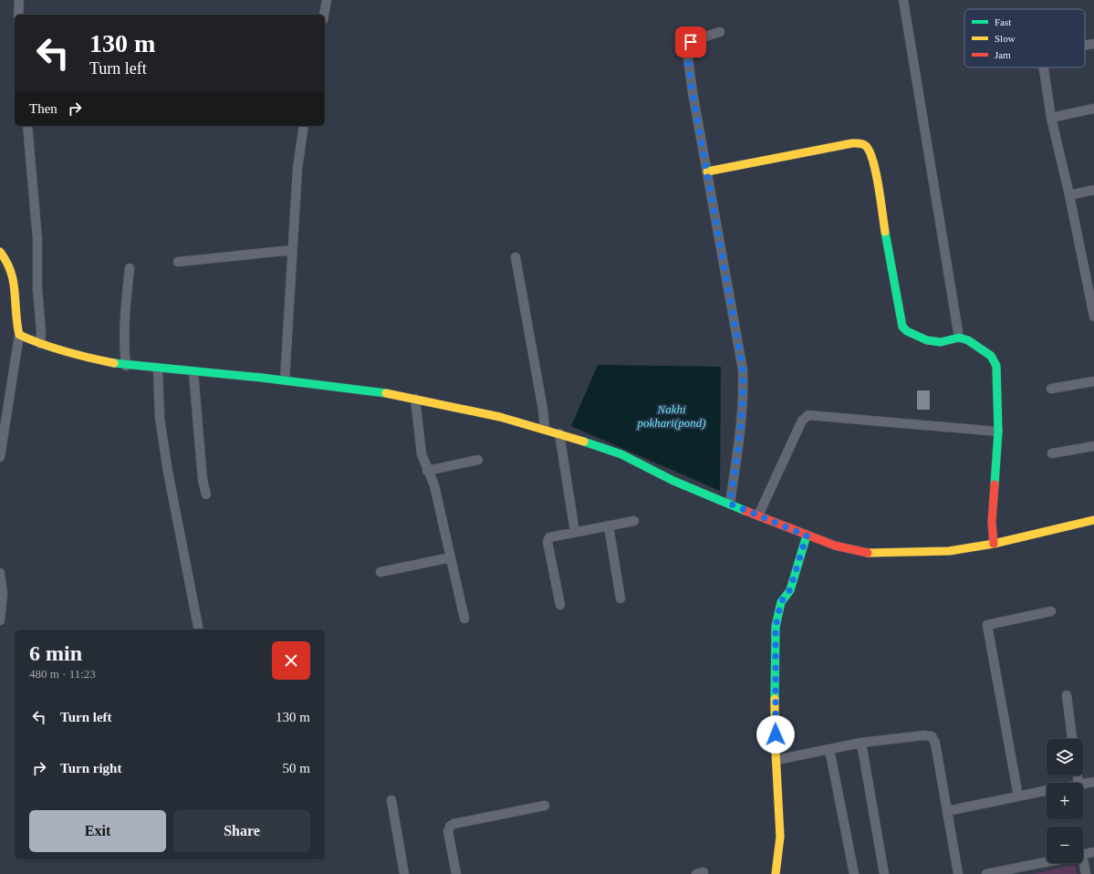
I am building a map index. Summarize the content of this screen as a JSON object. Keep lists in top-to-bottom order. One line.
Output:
{"water":["Nakhi pokhari(pond)"],"legend":["Fast","Slow","Jam"],"page":{"turn":["130 m","Turn left"],"then":"Then","heading":["6 min","480 m · 11:23"],"list":[{"name":"Turn left","value":"130 m"},{"name":"Turn right","value":"50 m"}],"map_buttons":["+","−"],"buttons":["Exit","Share"]}}
